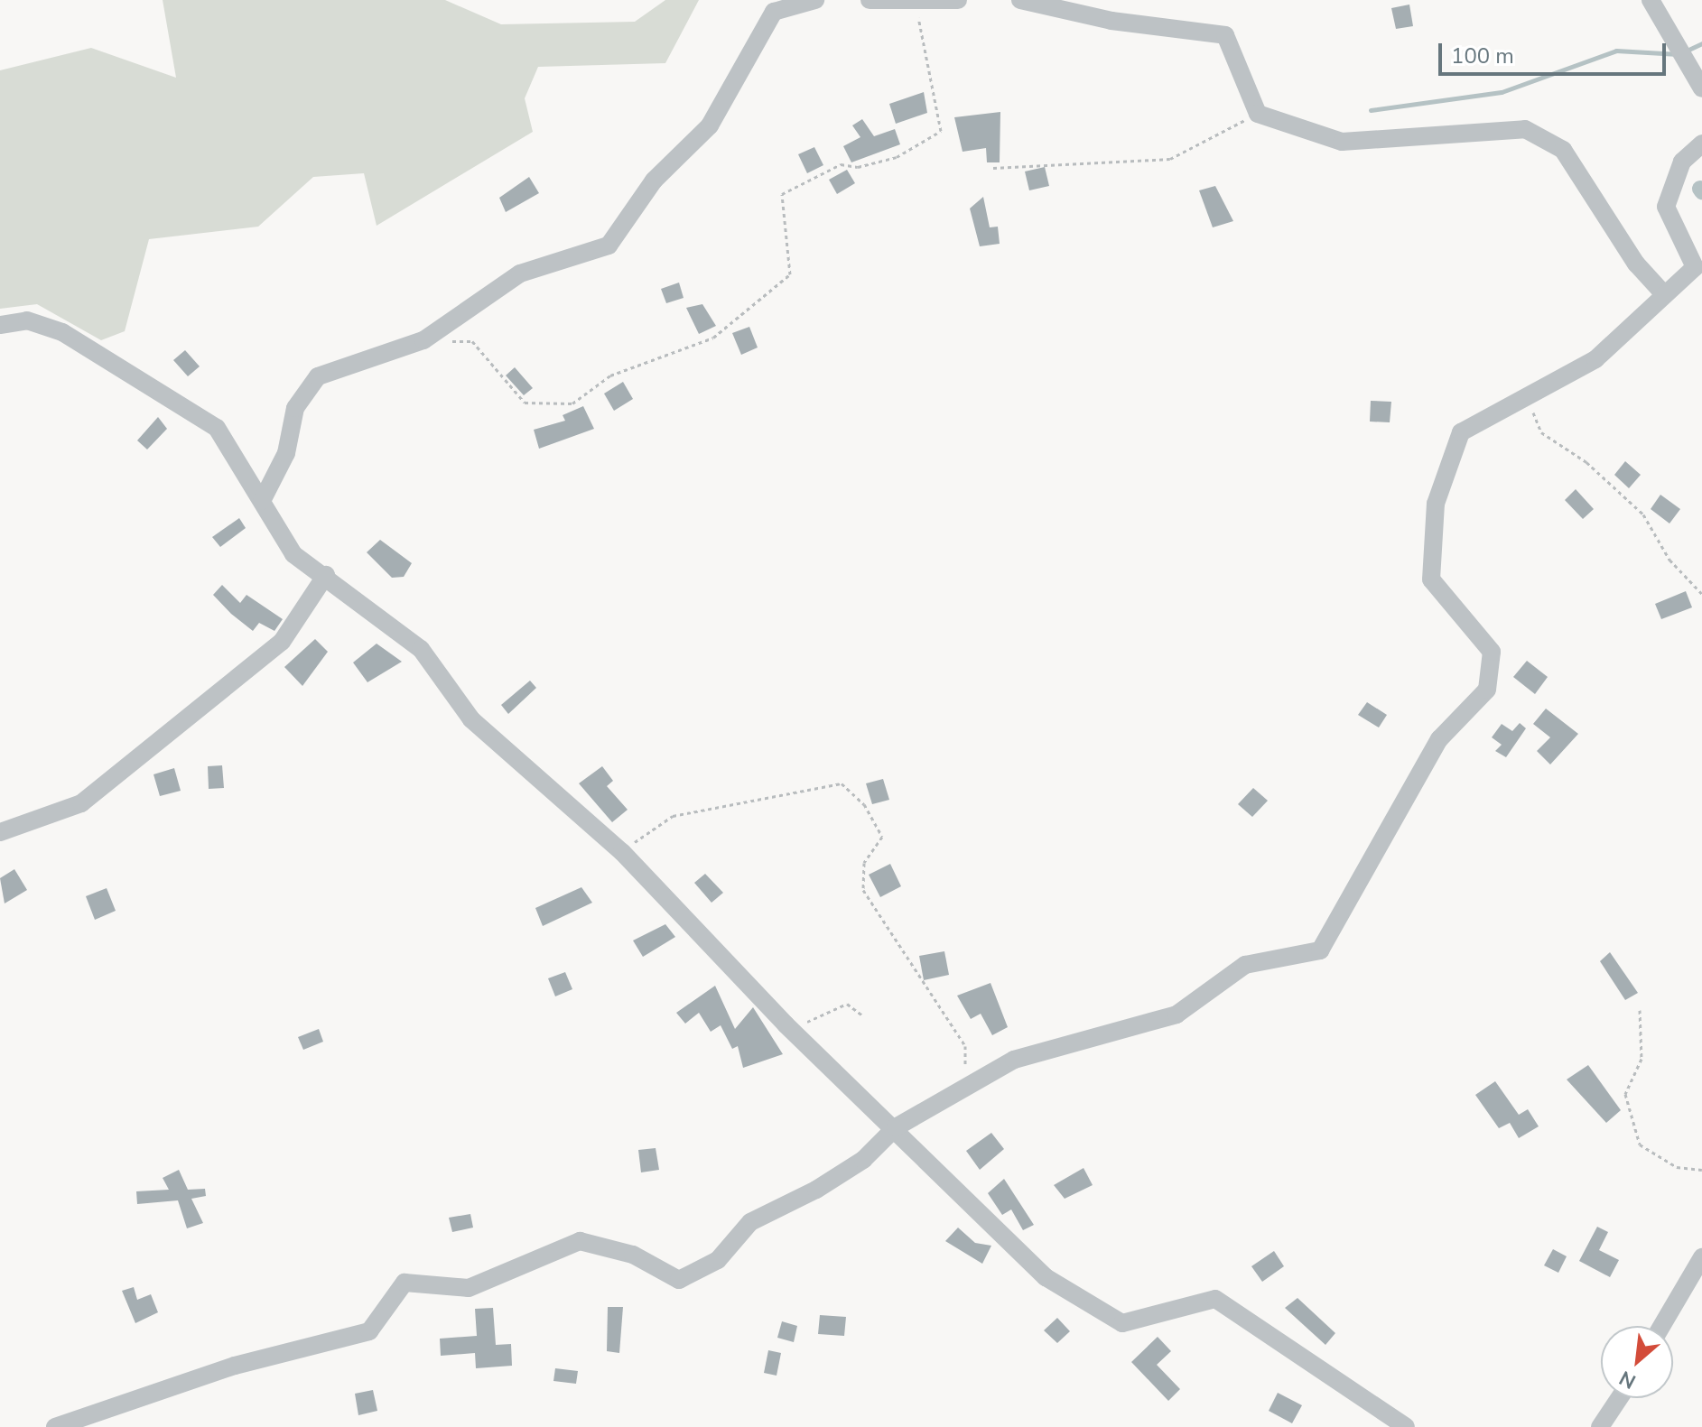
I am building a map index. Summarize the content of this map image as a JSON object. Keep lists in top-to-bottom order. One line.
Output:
{"scale_bar":"100 m","north":"bottom left"}
